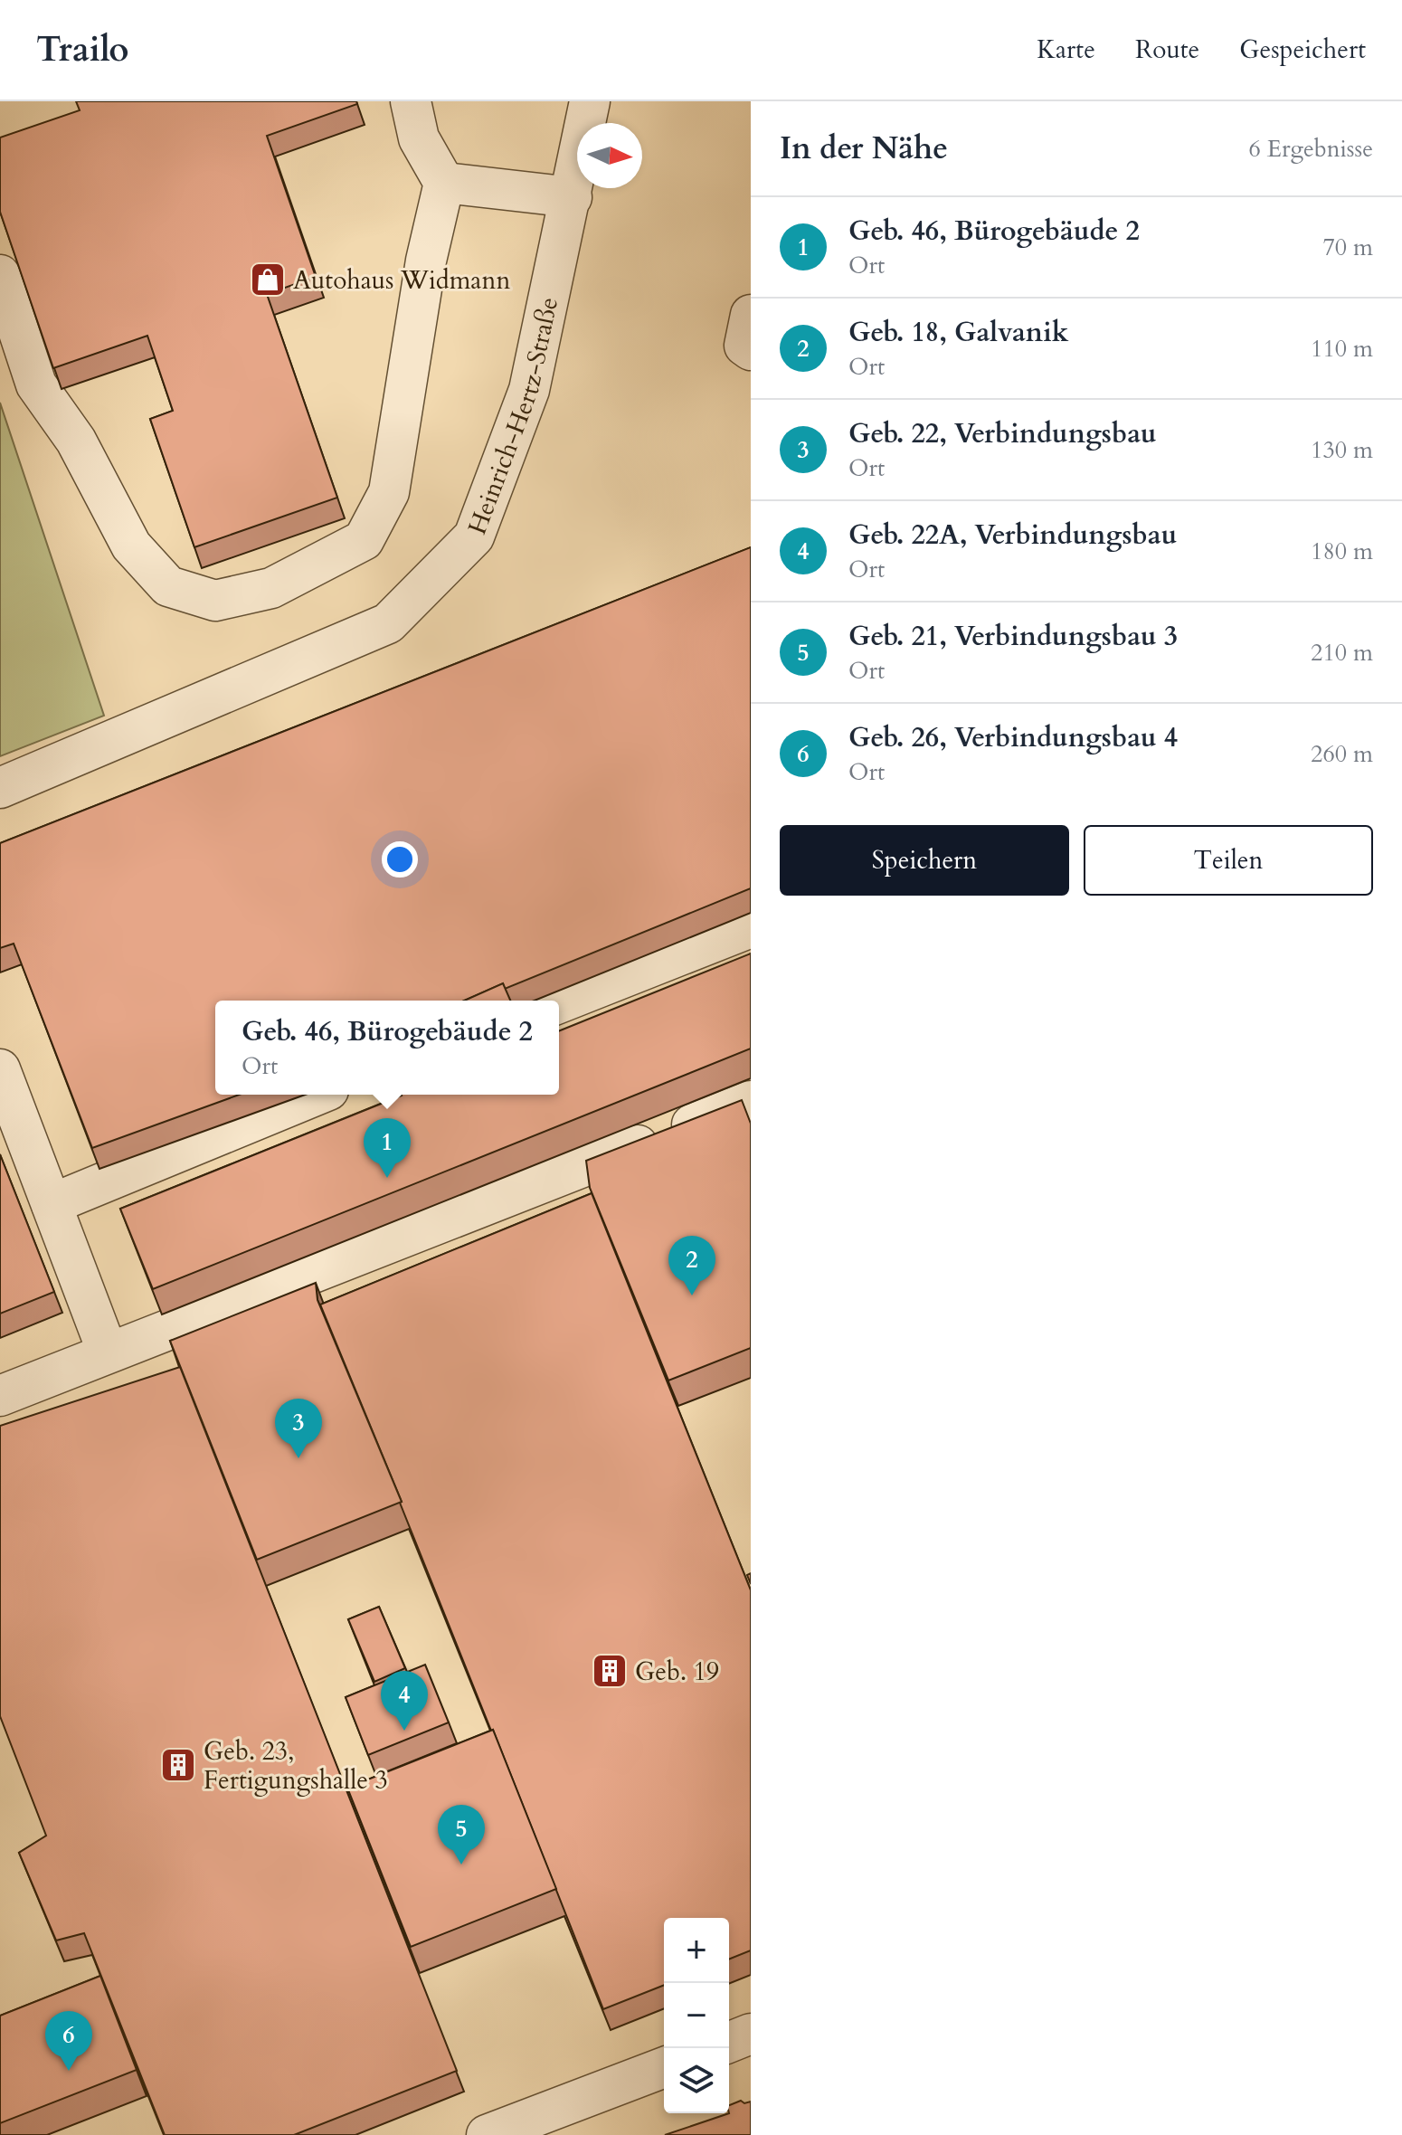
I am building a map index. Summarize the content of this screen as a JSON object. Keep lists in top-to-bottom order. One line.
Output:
{"streets":{"street":["Heinrich-Hertz-Straße"]},"places":{"shop":["Autohaus Widmann"],"building":["Geb. 19","Geb. 23, Fertigungshalle 3"]},"north":"right","page":{"header":"Trailo","nav":["Karte","Route","Gespeichert"],"heading":["In der Nähe","6 Ergebnisse"],"list":[{"mark":"1","name":"Geb. 46, Bürogebäude 2","note":"Ort","value":"70 m"},{"mark":"2","name":"Geb. 18, Galvanik","note":"Ort","value":"110 m"},{"mark":"3","name":"Geb. 22, Verbindungsbau","note":"Ort","value":"130 m"},{"mark":"4","name":"Geb. 22A, Verbindungsbau","note":"Ort","value":"180 m"},{"mark":"5","name":"Geb. 21, Verbindungsbau 3","note":"Ort","value":"210 m"},{"mark":"6","name":"Geb. 26, Verbindungsbau 4","note":"Ort","value":"260 m"}],"buttons":["Speichern","Teilen"],"popup":["Geb. 46, Bürogebäude 2","Ort"],"pins":["1","2","3","4","5","6"],"map_buttons":["+","−"]}}
